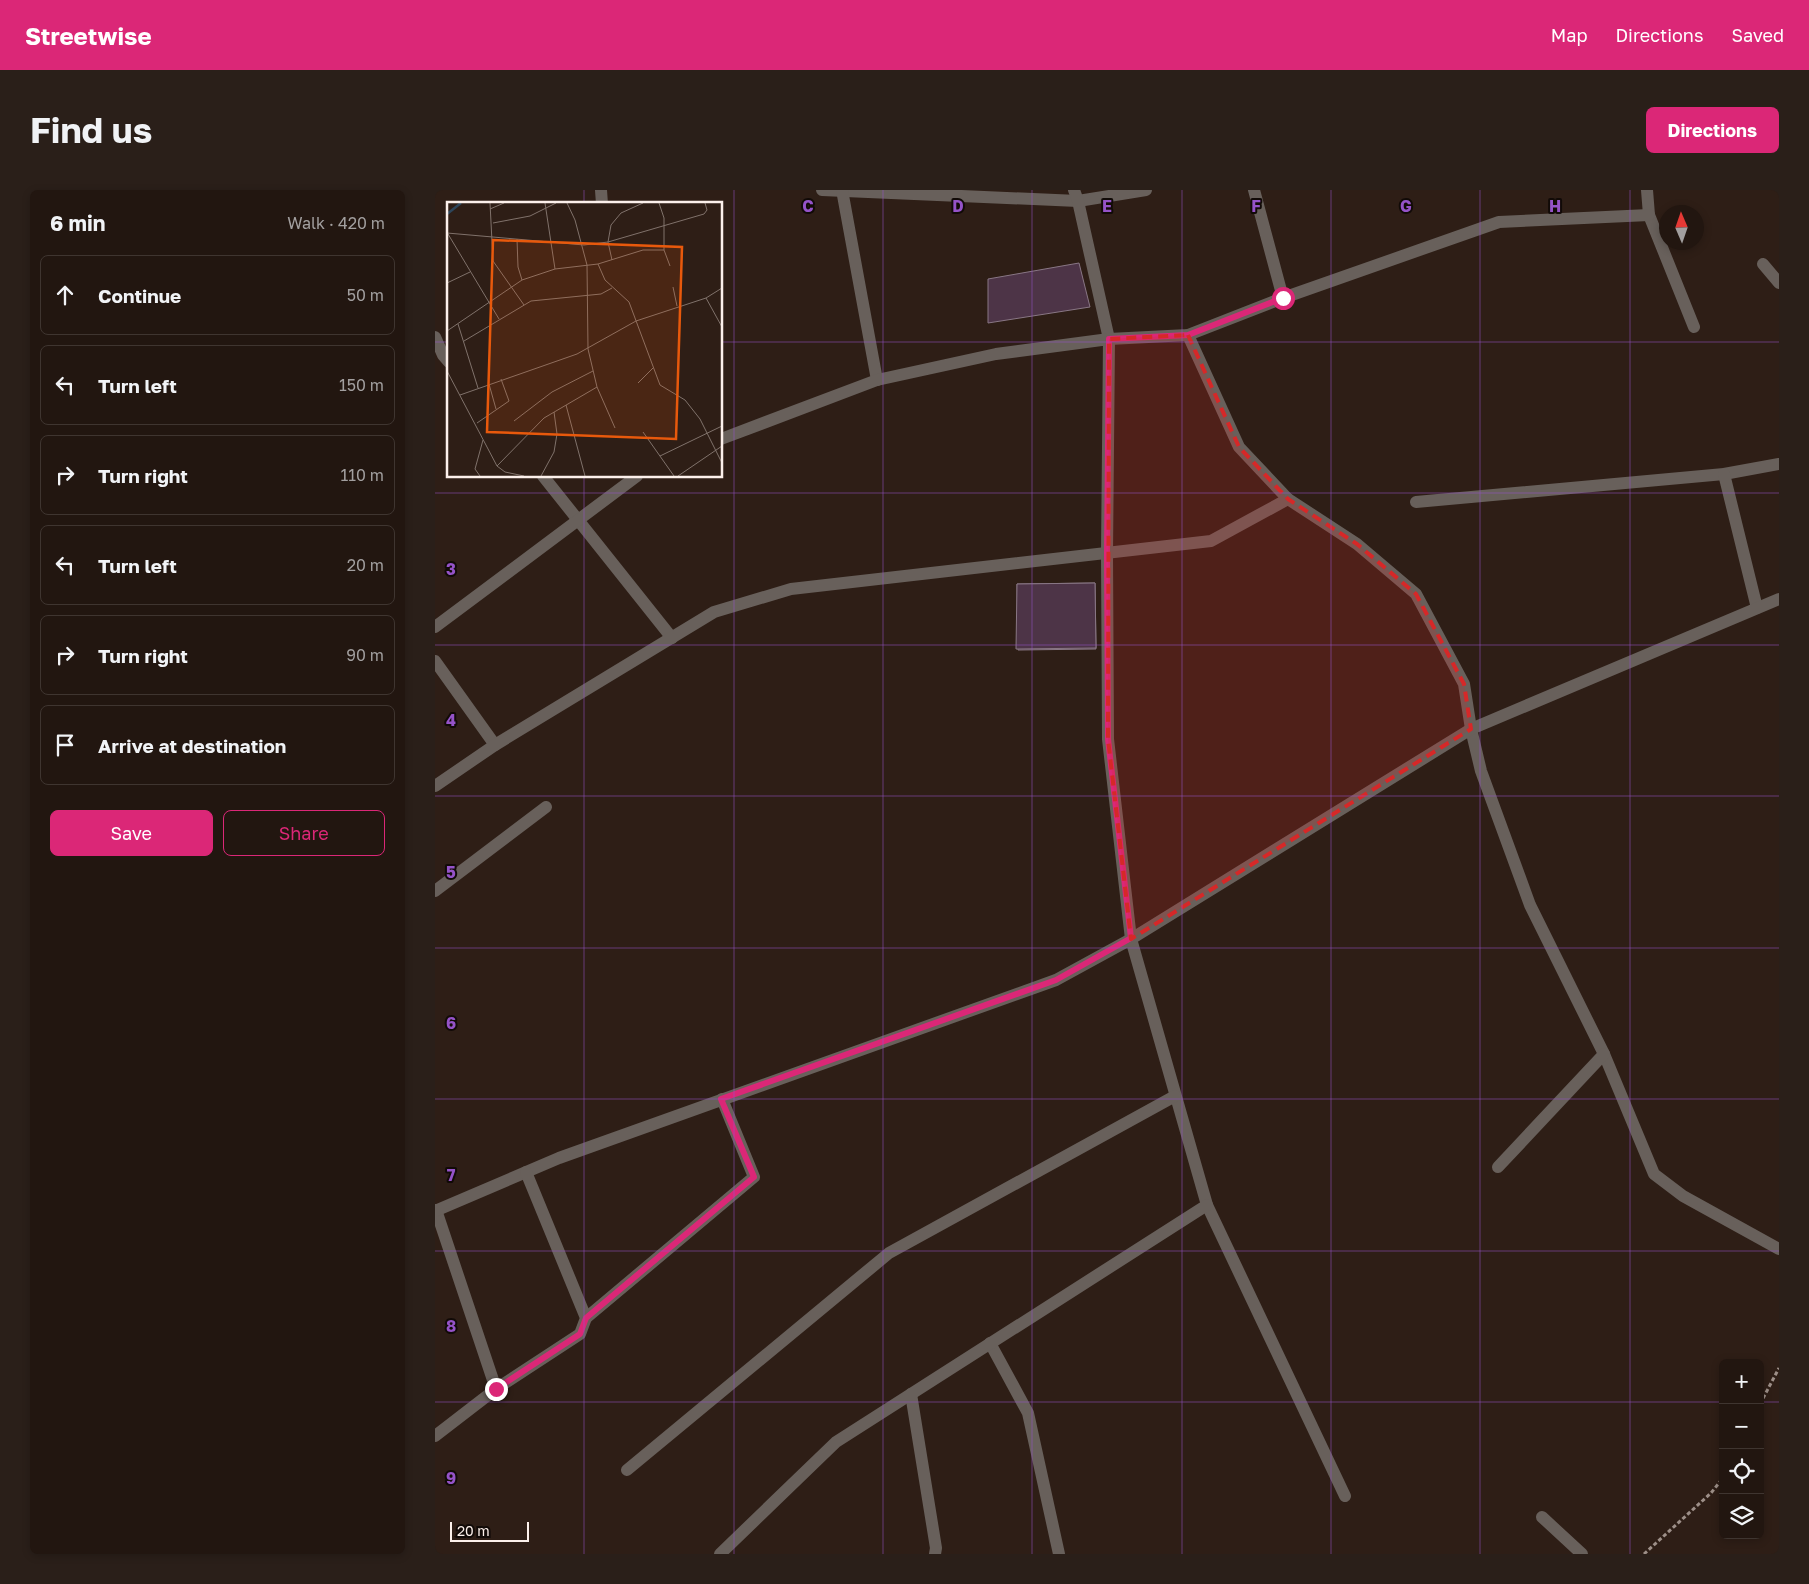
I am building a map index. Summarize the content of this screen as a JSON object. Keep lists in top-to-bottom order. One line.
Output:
{"scale_bar":"20 m","north":"top","page":{"header":"Streetwise","nav":["Map","Directions","Saved"],"buttons":["Directions",["Save","Share"]],"title":"Find us","heading":["6 min","Walk · 420 m"],"list":[["Continue","50 m"],["Turn left","150 m"],["Turn right","110 m"],["Turn left","20 m"],["Turn right","90 m"],"Arrive at destination"],"map_buttons":["+","−"],"scale":"20 m"},"grid":{"columns":["C","D","E","F","G","H"],"rows":["3","4","5","6","7","8","9"]}}
